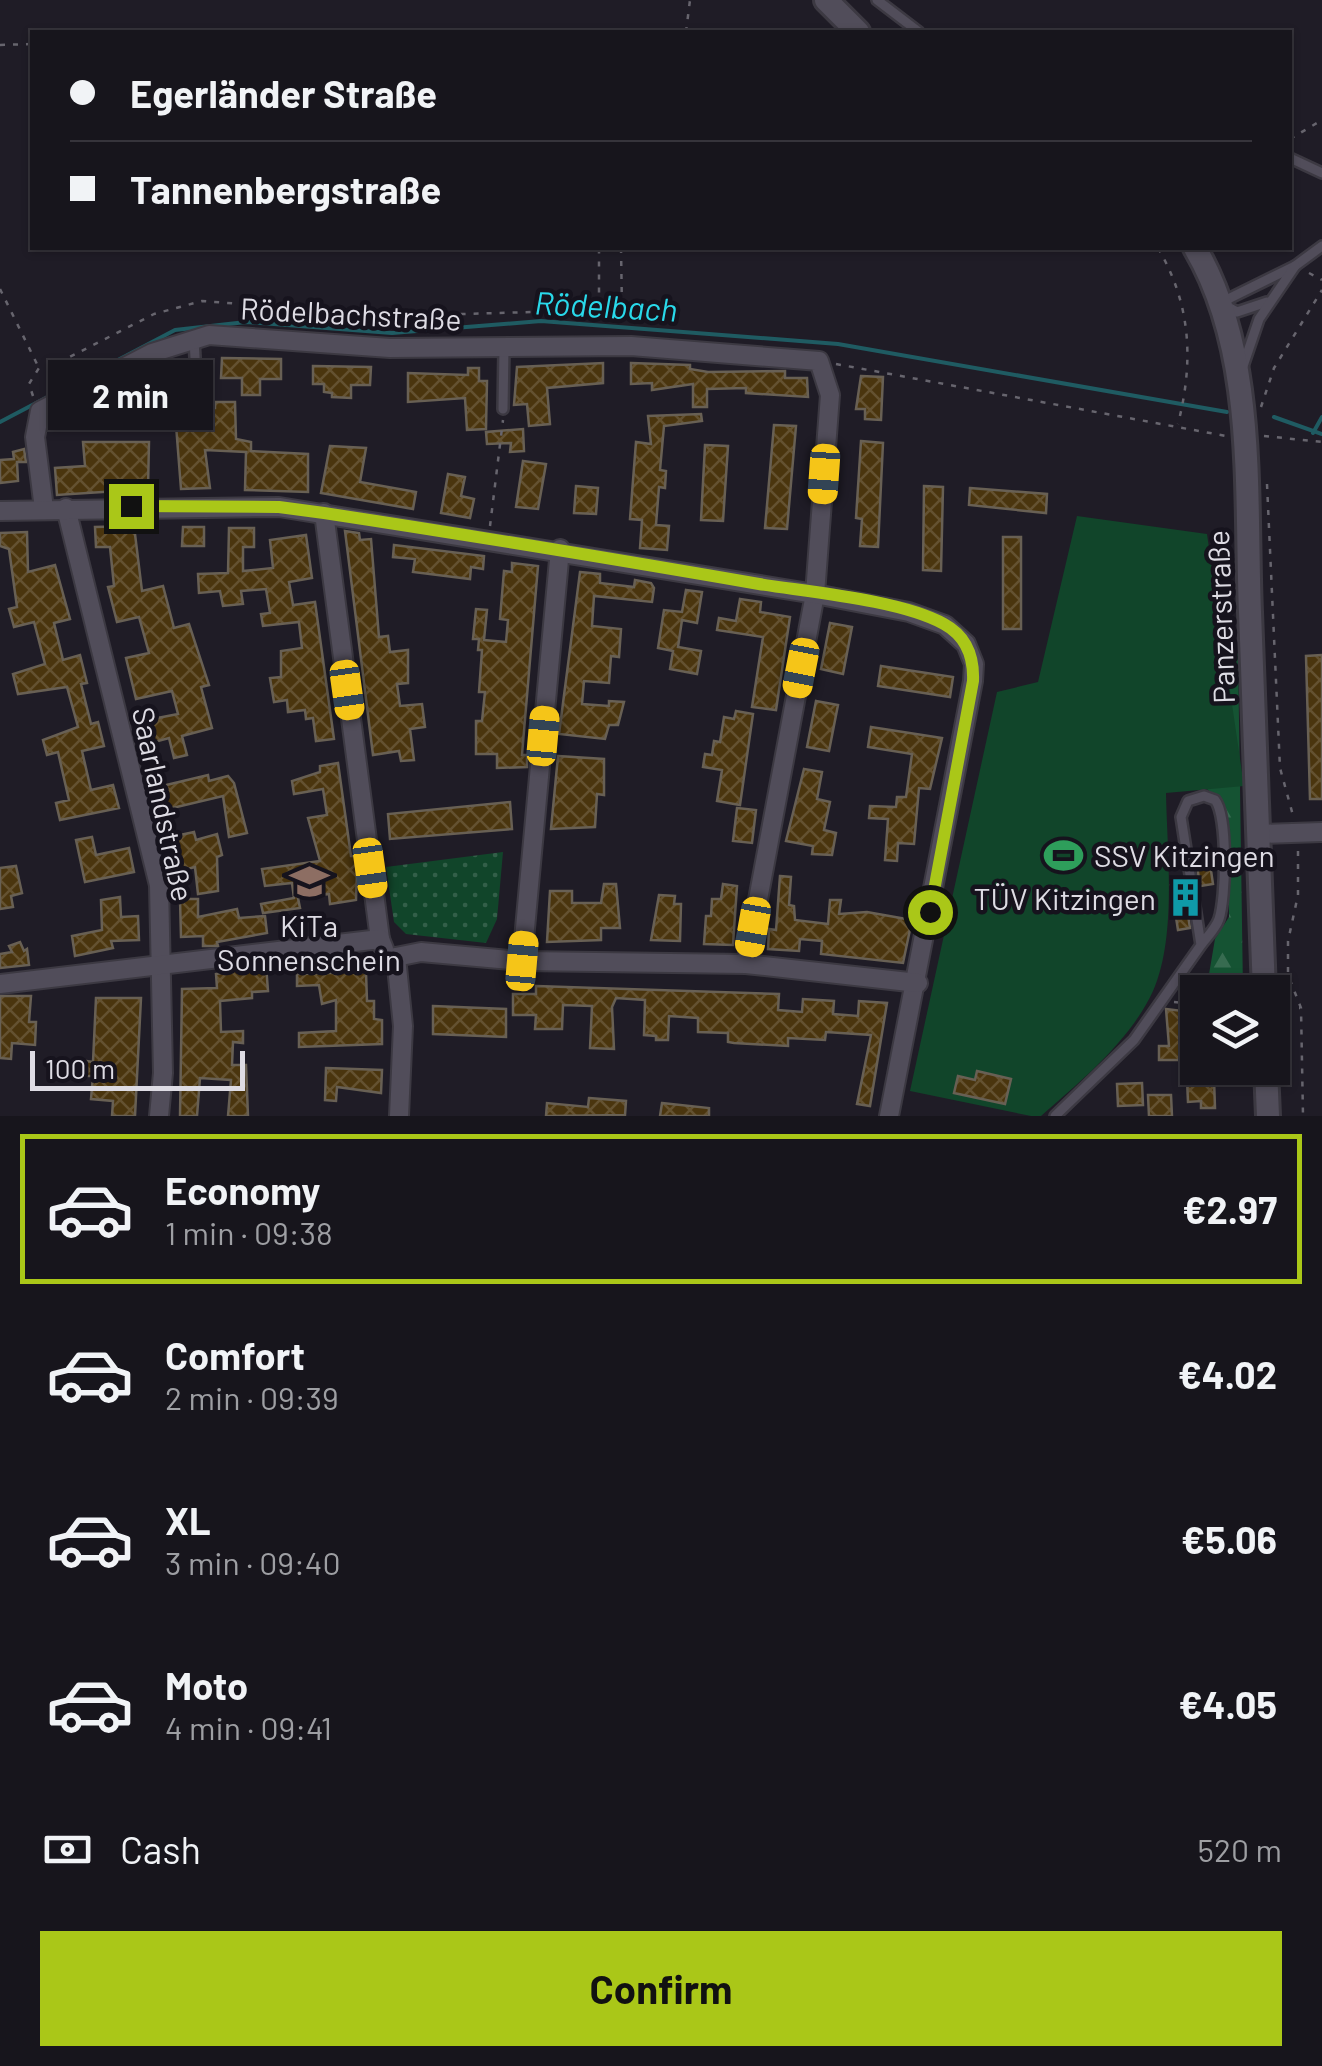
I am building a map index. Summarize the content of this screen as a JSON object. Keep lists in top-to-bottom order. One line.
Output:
{"streets":{"main road":["Panzerstraße"],"street":["Rödelbachstraße","Saarlandstraße"]},"water":["Rödelbach"],"places":{"sports":["SSV Kitzingen"],"school or university":["KiTa Sonnenschein"],"building":["TÜV Kitzingen"]},"scale_bar":"100 m","page":{"banner":["Egerländer Straße","Tannenbergstraße"],"bubble":"2 min","scale":"100 m","list":[{"name":"Economy","note":"1 min · 09:38","value":"€2.97"},{"name":"Comfort","note":"2 min · 09:39","value":"€4.02"},{"name":"XL","note":"3 min · 09:40","value":"€5.06"},{"name":"Moto","note":"4 min · 09:41","value":"€4.05"}],"pay":["Cash","520 m"],"buttons":"Confirm"}}
